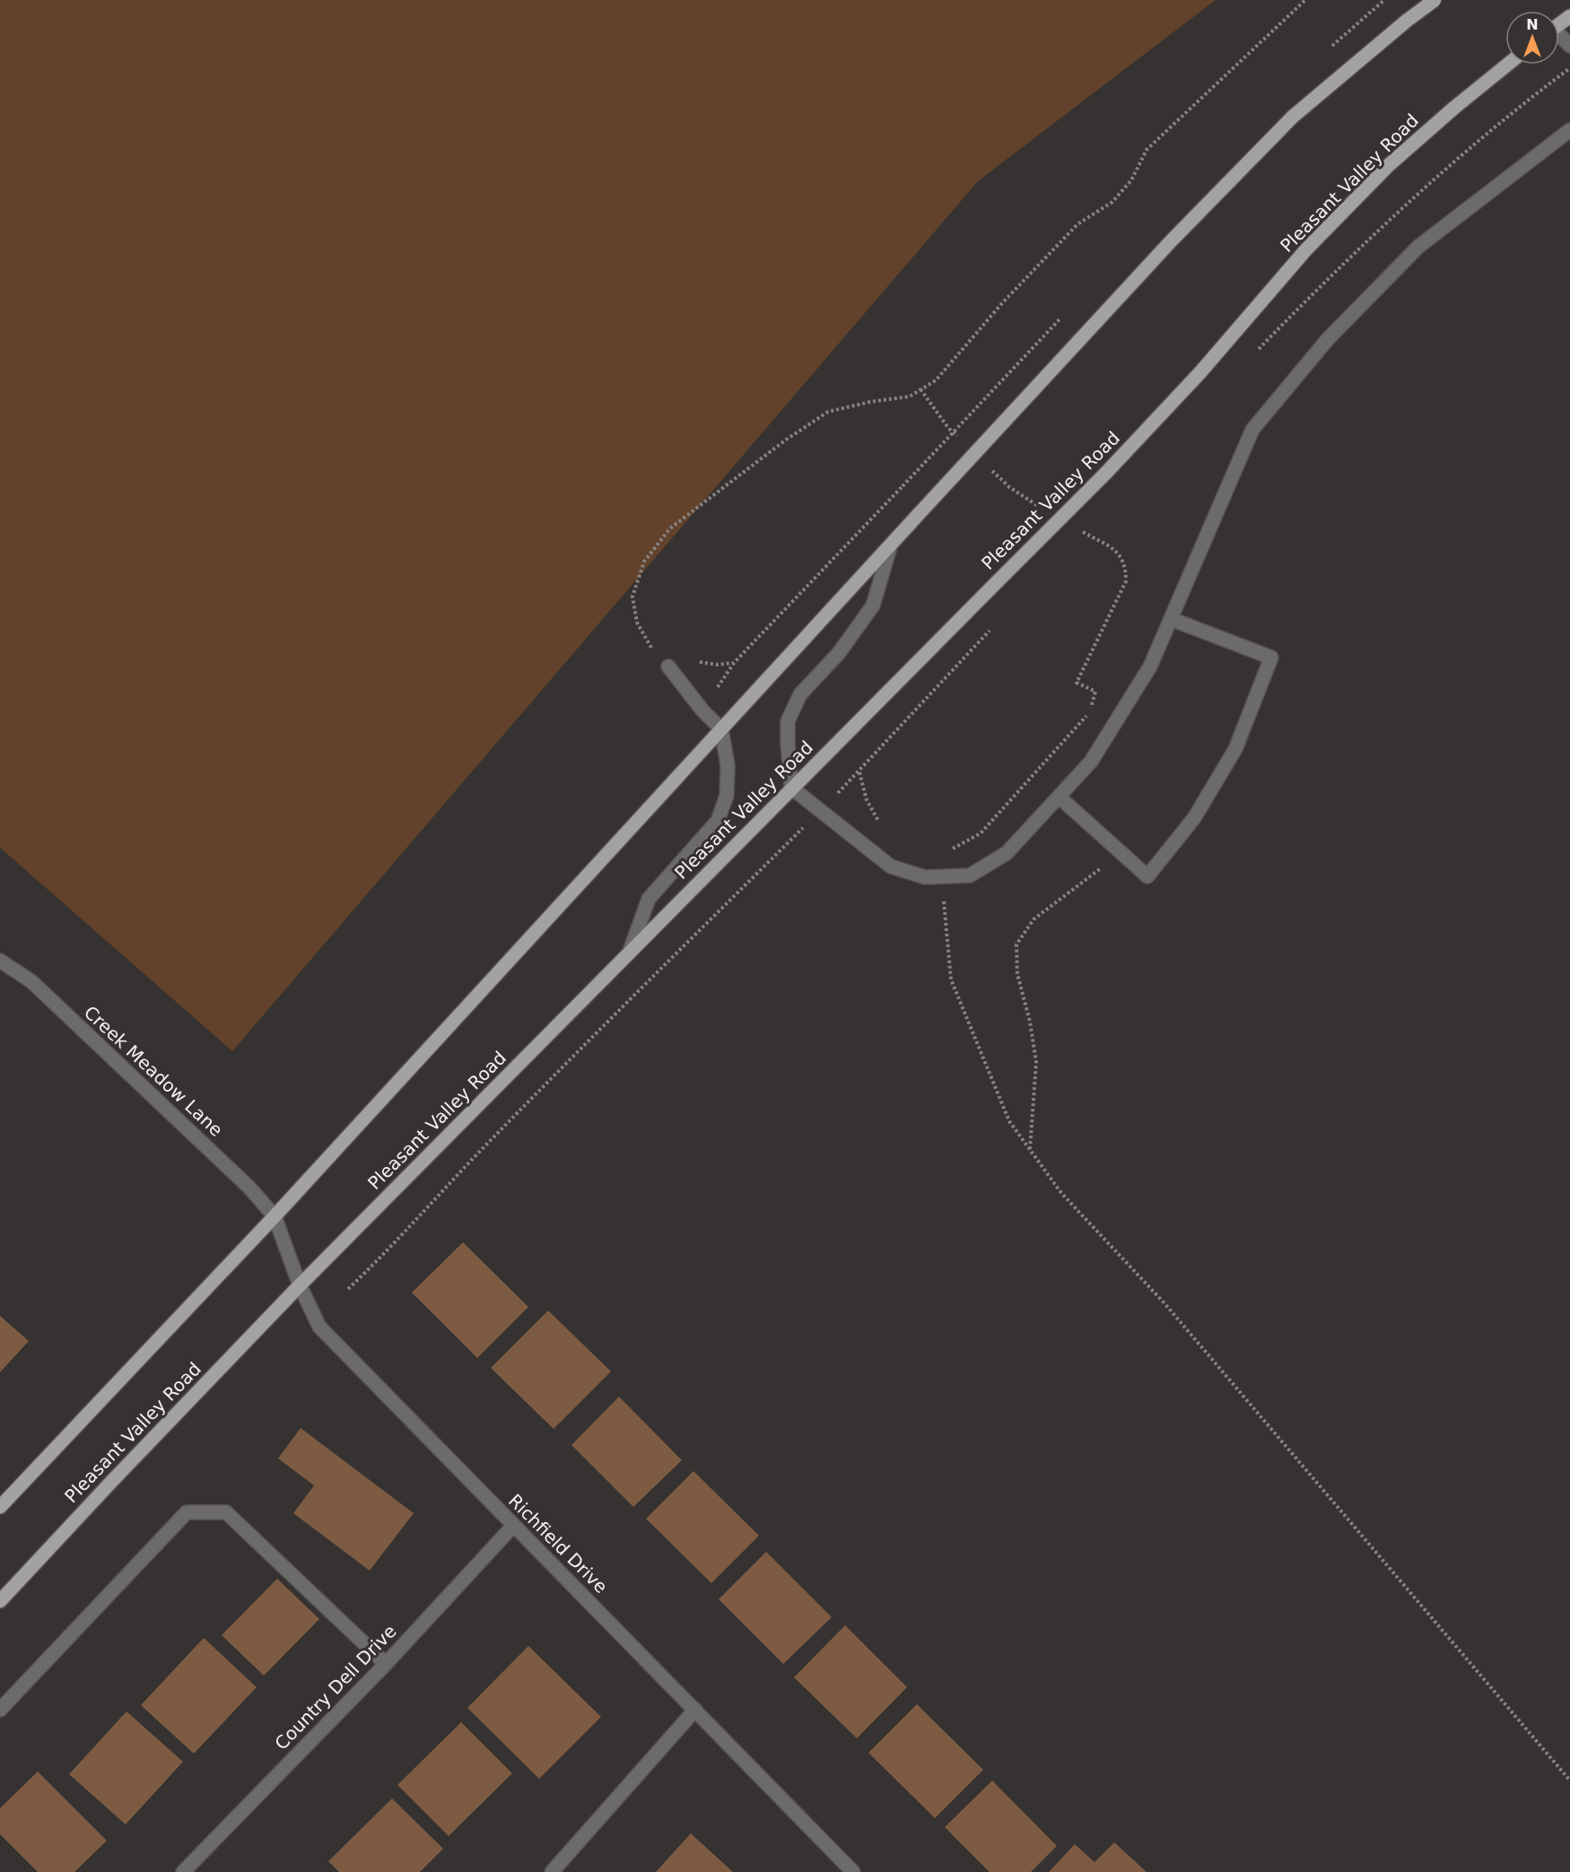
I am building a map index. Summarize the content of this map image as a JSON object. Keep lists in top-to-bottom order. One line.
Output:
{"streets":{"main road":["Pleasant Valley Road"],"street":["Creek Meadow Lane","Richfield Drive","Country Dell Drive"]},"crossings":[["Pleasant Valley Road","Richfield Drive"],["Creek Meadow Lane","Richfield Drive"],["Richfield Drive","Country Dell Drive"]],"north":"top"}
